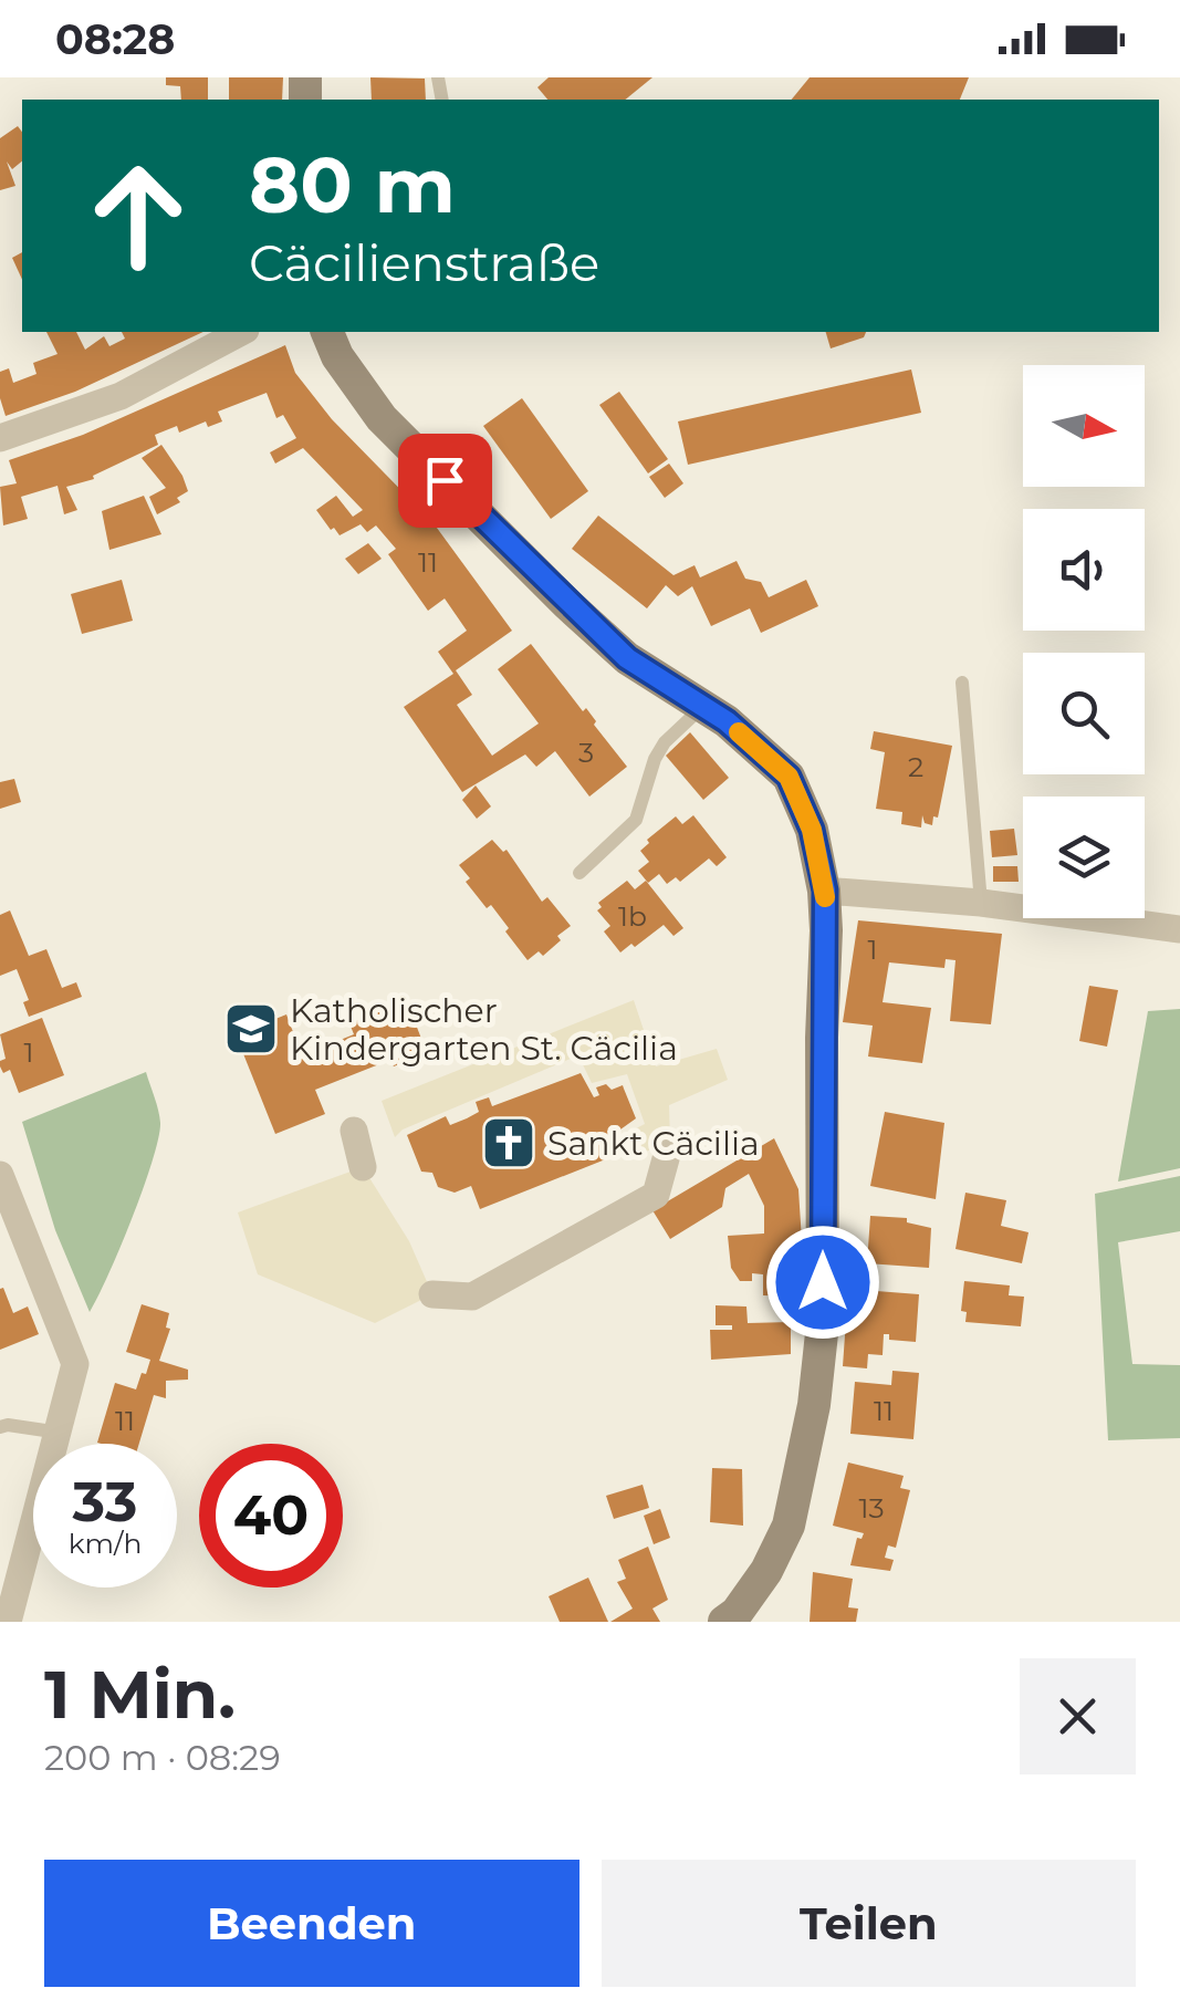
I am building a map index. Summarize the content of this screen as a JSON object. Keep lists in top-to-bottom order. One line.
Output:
{"places":{"school or university":["Katholischer Kindergarten St. Cäcilia"],"church":["Sankt Cäcilia"]},"house_numbers":["11","3","2","1b","1","1","11","11","13"],"north":"right","page":{"status":"08:28","turn":["80 m","Cäcilienstraße"],"speed":"33 km/h","limit":"40","heading":["1 Min.","200 m · 08:29"],"buttons":["Beenden","Teilen"]}}
